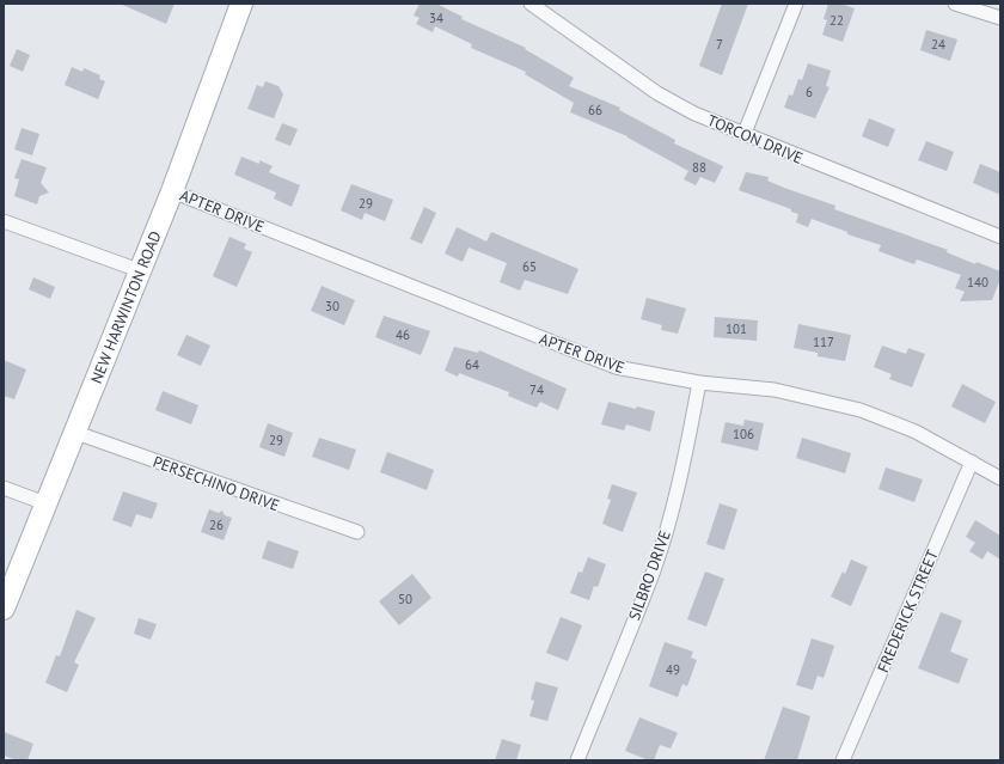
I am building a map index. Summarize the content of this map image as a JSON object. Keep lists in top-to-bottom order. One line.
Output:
{"streets":{"main road":["NEW HARWINTON ROAD"],"street":["TORCON DRIVE","APTER DRIVE","PERSECHINO DRIVE","SILBRO DRIVE","FREDERICK STREET"]},"crossings":[["APTER DRIVE","NEW HARWINTON ROAD"],["APTER DRIVE","SILBRO DRIVE"],["APTER DRIVE","FREDERICK STREET"],["NEW HARWINTON ROAD","PERSECHINO DRIVE"]],"house_numbers":["34","22","7","24","6","66","88","29","65","140","30","101","46","117","64","74","106","29","26","50","49"]}
